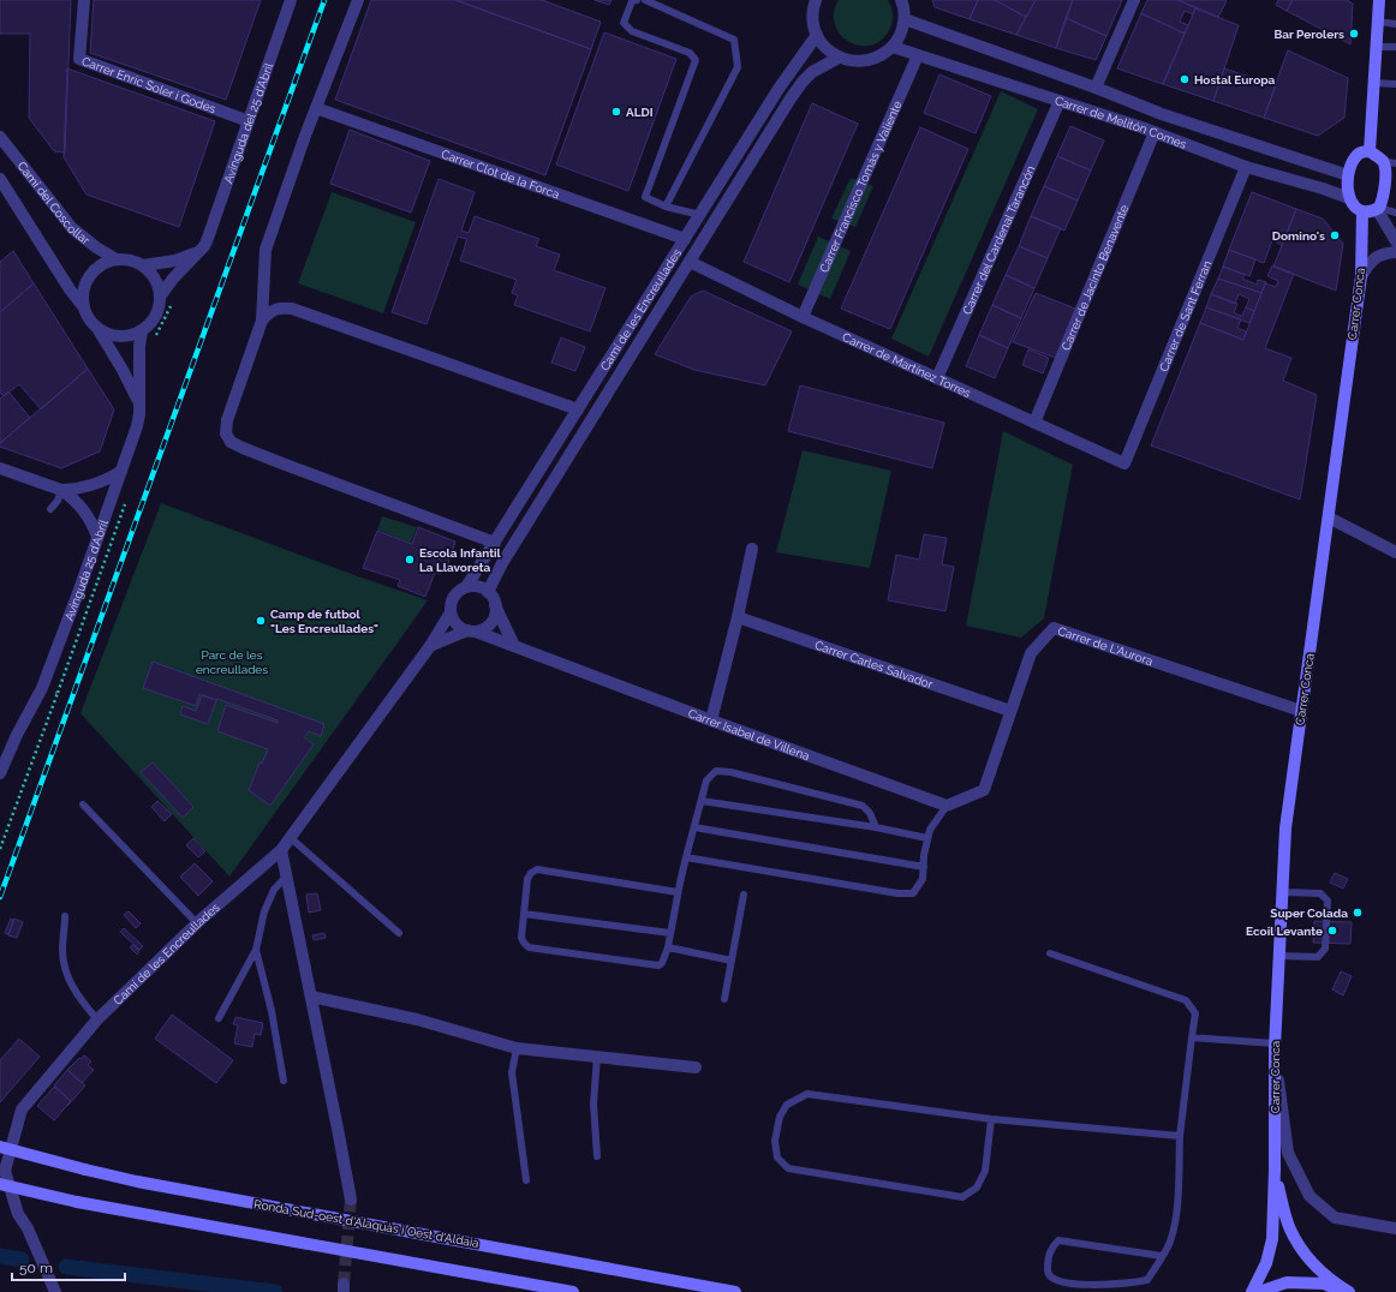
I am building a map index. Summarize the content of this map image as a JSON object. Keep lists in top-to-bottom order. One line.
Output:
{"streets":{"street":["Carrer Enric Soler i Godes","Carrer de Melitón Comes","Avinguda del 25 d'Abril","Carrer Clot de la Forca","Carrer Francisco Tomás y Valiente","Camí del Coscollar","Carrer del Cardenal Tarancón","Carrer de Jacinto Benavente","Carrer Conca","Camí de les Encreullades","Carrer de Sant Ferran","Carrer de Martínez Torres","Avinguda 25 d'Abril","Carrer de L'Aurora","Carrer Carles Salvador","Carrer Isabel de Villena","Ronda Sud-oest d'Alaquàs i Oest d'Aldaia"]},"crossings":[["Carrer Enric Soler i Godes","Avinguda del 25 d'Abril"],["Carrer de Melitón Comes","Carrer Francisco Tomás y Valiente"],["Carrer de Melitón Comes","Carrer del Cardenal Tarancón"],["Carrer de Melitón Comes","Carrer de Jacinto Benavente"],["Carrer de Melitón Comes","Carrer Conca"],["Carrer de Melitón Comes","Carrer de Sant Ferran"],["Avinguda del 25 d'Abril","Camí del Coscollar"],["Avinguda del 25 d'Abril","Avinguda 25 d'Abril"],["Carrer Clot de la Forca","Camí de les Encreullades"],["Carrer Francisco Tomás y Valiente","Carrer de Martínez Torres"],["Camí del Coscollar","Avinguda 25 d'Abril"],["Carrer del Cardenal Tarancón","Carrer de Martínez Torres"],["Carrer de Jacinto Benavente","Carrer de Martínez Torres"],["Carrer Conca","Carrer de L'Aurora"],["Camí de les Encreullades","Carrer de Martínez Torres"],["Camí de les Encreullades","Carrer Isabel de Villena"],["Carrer de Sant Ferran","Carrer de Martínez Torres"],["Carrer de L'Aurora","Carrer Carles Salvador"],["Carrer de L'Aurora","Carrer Isabel de Villena"]],"parks":["Parc de les encreullades"],"places":["Bar Perolers","Hostal Europa","ALDI","Domino's","Escola Infantil La Llavoreta","Camp de futbol \"Les Encreullades\"","Super Colada","Ecoil Levante"],"scale_bar":"50 m"}
